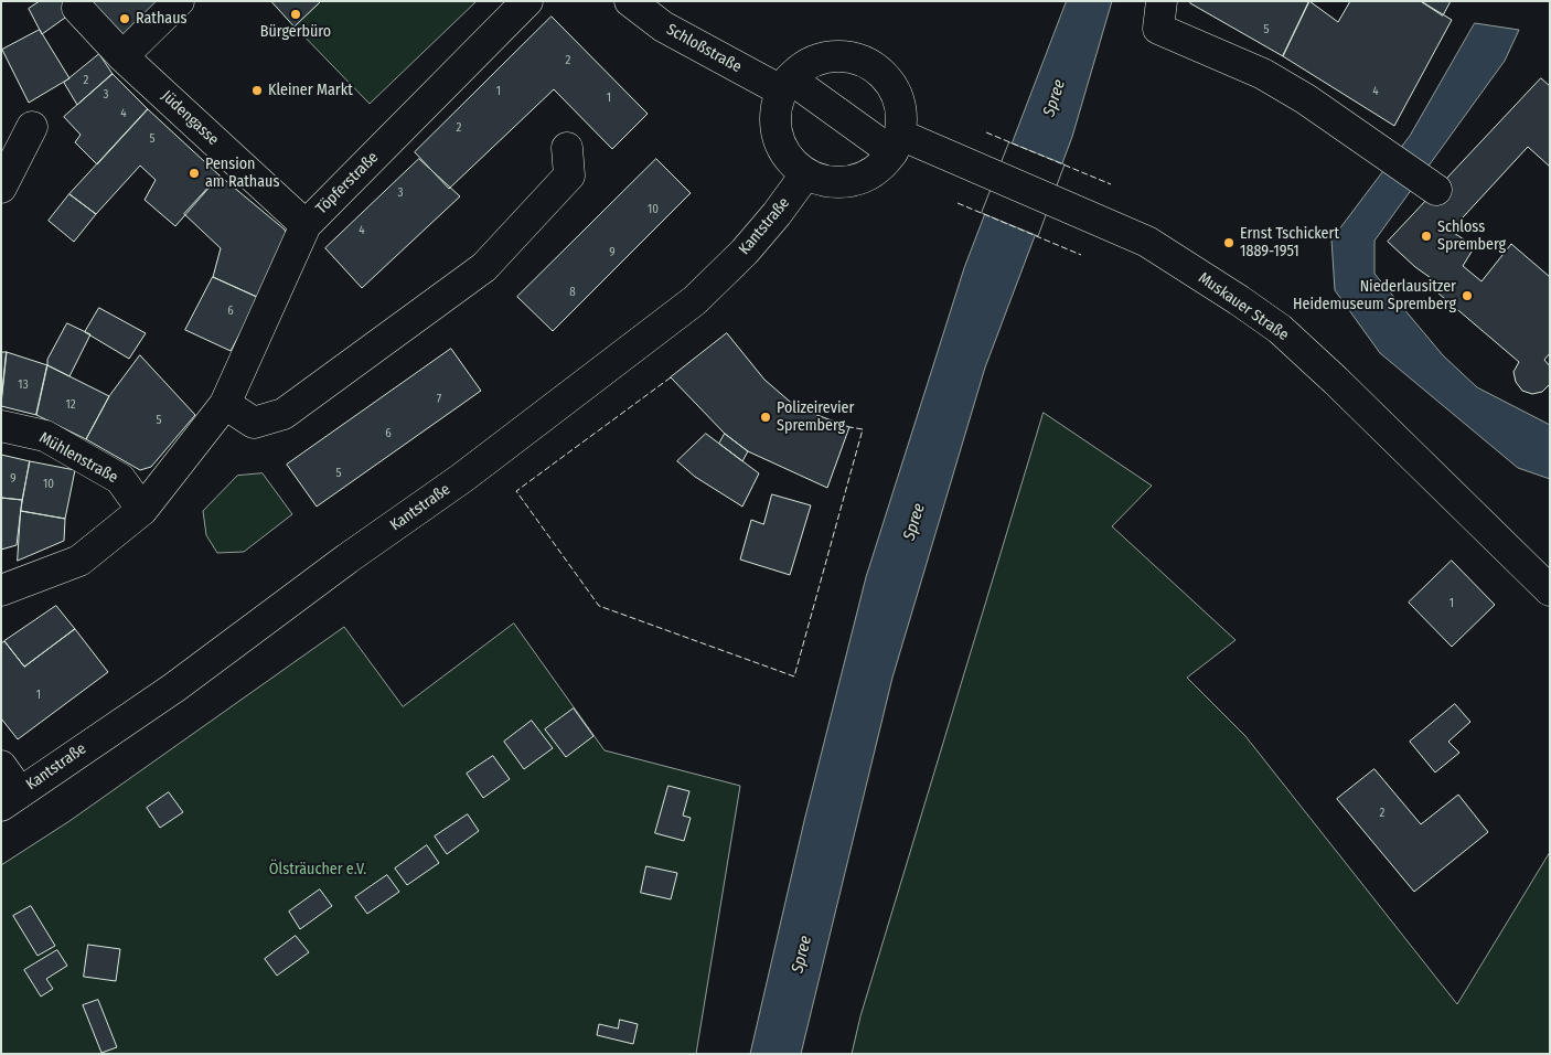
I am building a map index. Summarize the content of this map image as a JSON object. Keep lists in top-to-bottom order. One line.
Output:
{"streets":{"main road":["Schloßstraße","Jüdengasse","Töpferstraße","Kantstraße","Muskauer Straße","Mühlenstraße"]},"crossings":[["Schloßstraße","Muskauer Straße"],["Jüdengasse","Töpferstraße"],["Töpferstraße","Mühlenstraße"]],"water":["Spree"],"parks":["Ölsträucher e.V."],"places":["Bürgerbüro","Rathaus","Kleiner Markt","Pension am Rathaus","Schloss Spremberg","Ernst Tschickert 1889-1951","Niederlausitzer Heidemuseum Spremberg","Polizeirevier Spremberg"],"house_numbers":["5","2","2","1","4","3","1","4","2","5","3","10","4","9","8","6","13","7","12","5","6","5","9","10","1","1","2"]}
